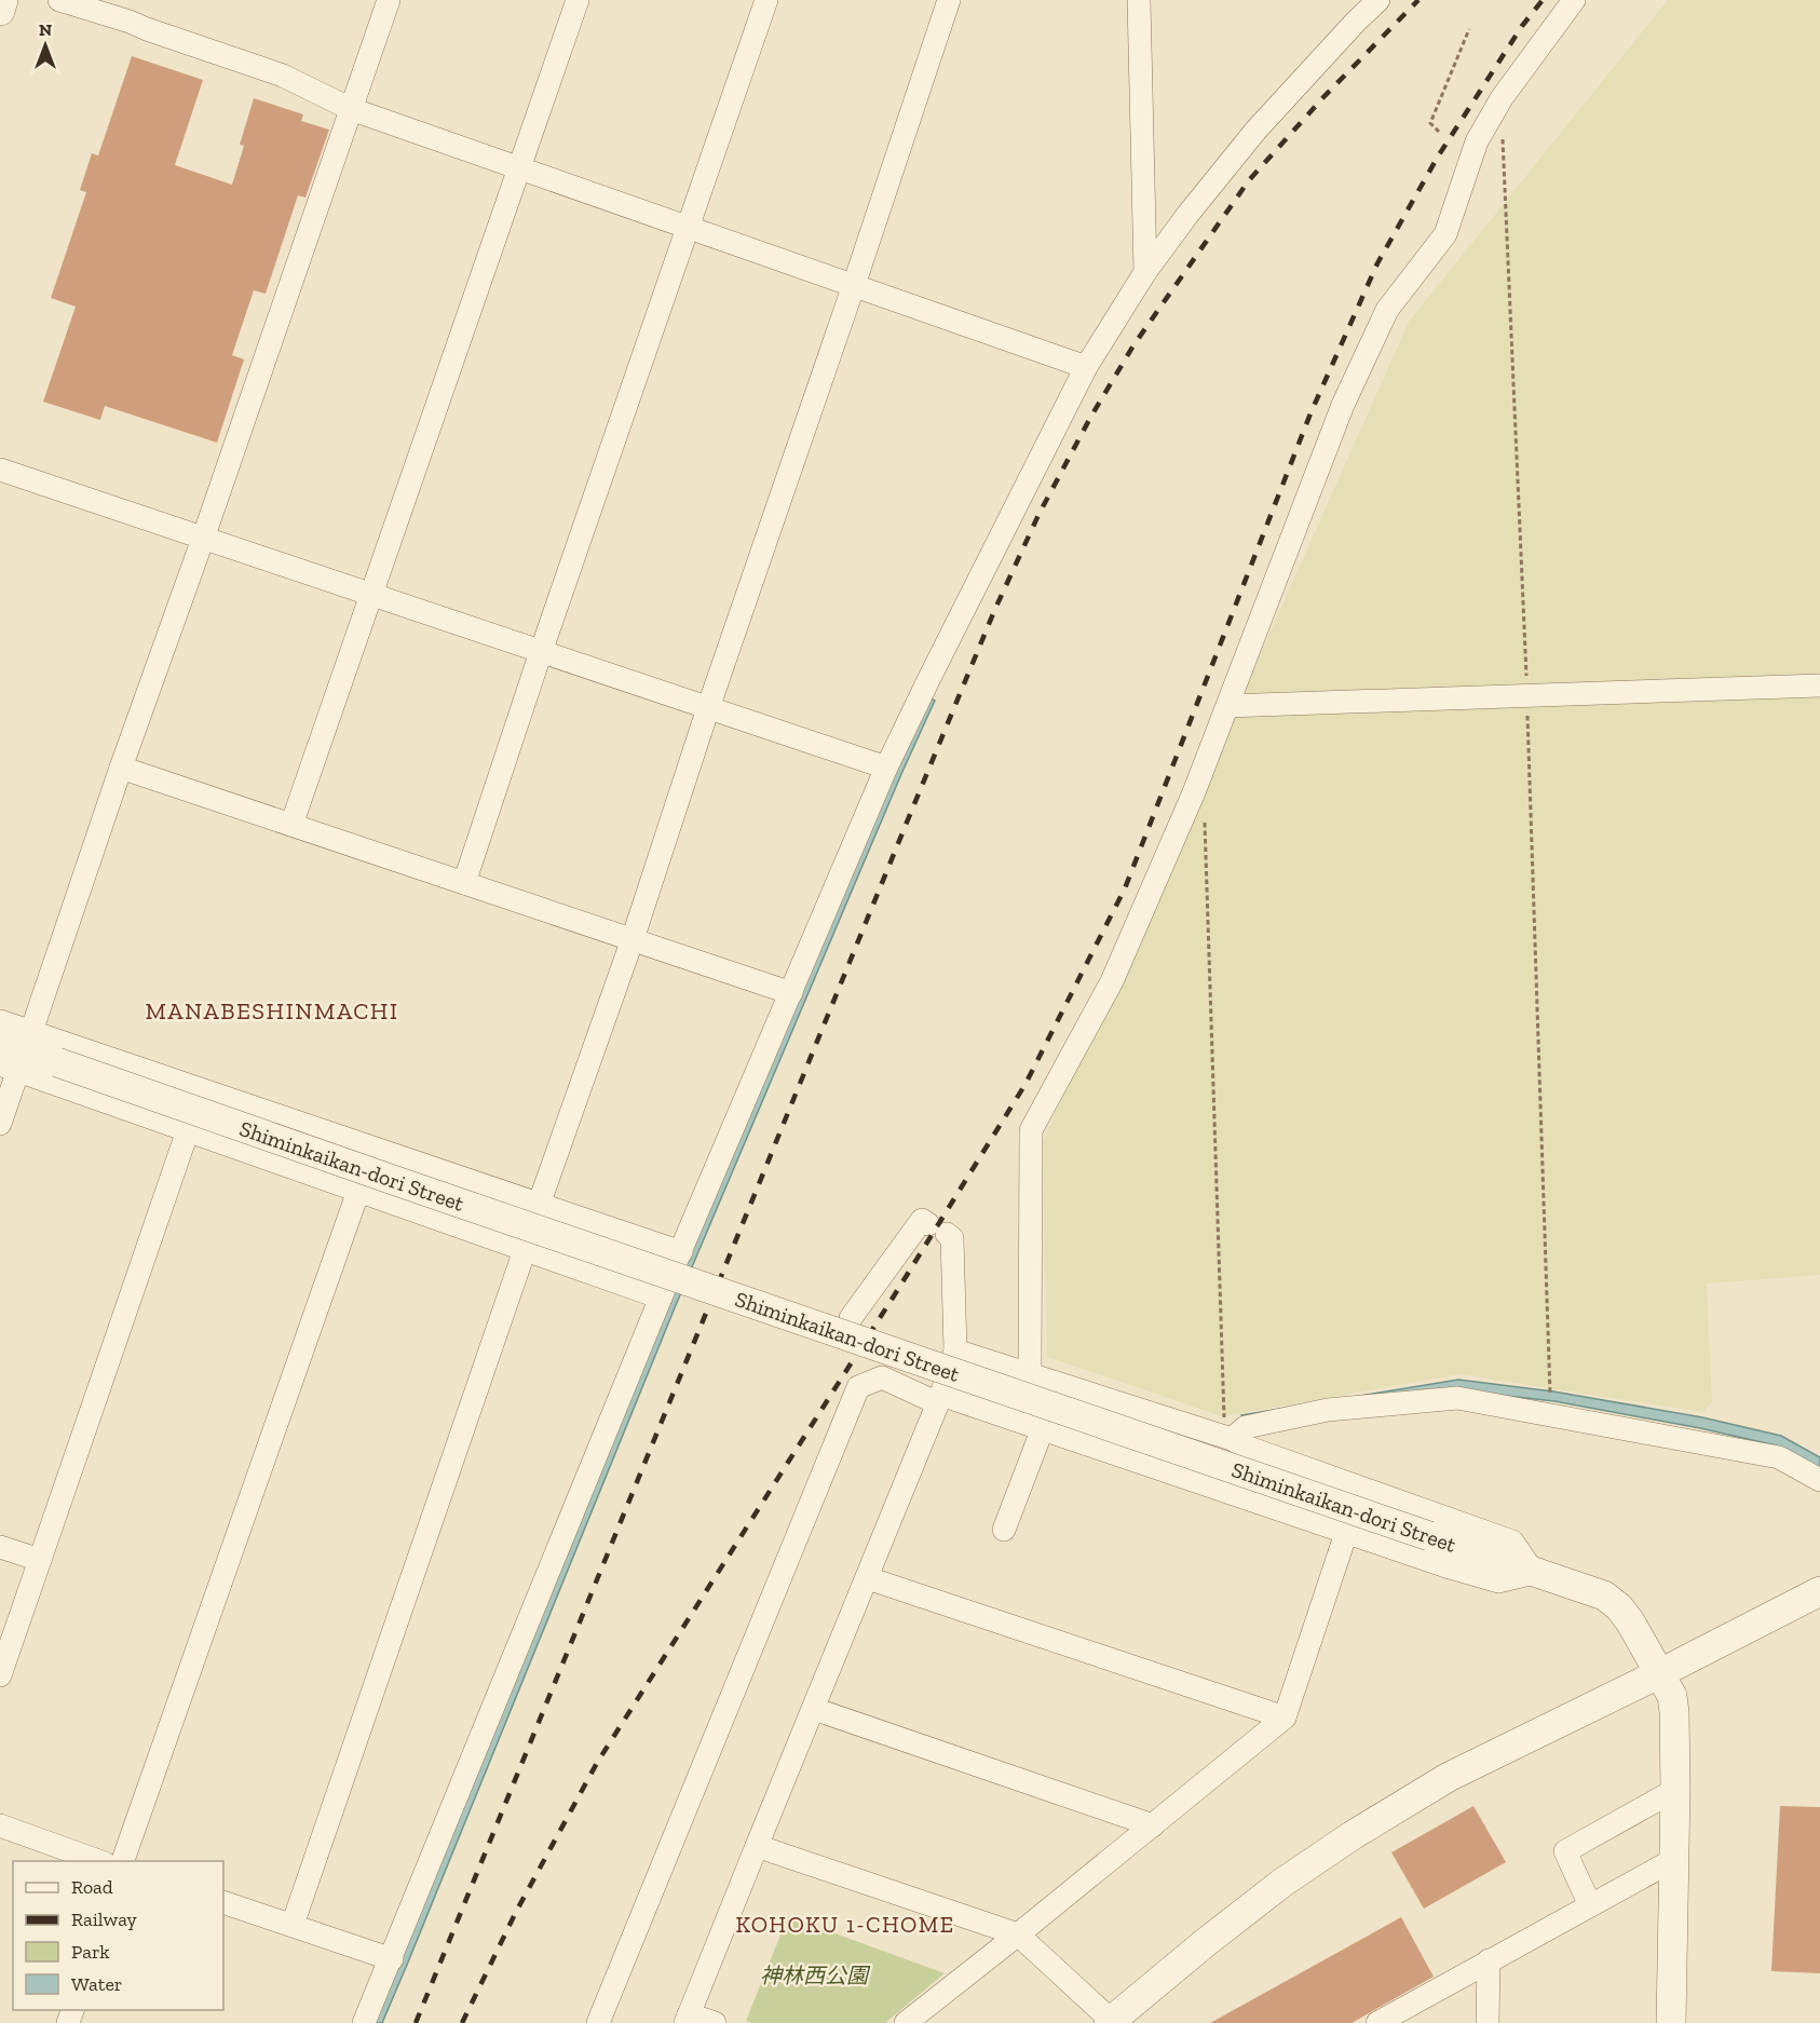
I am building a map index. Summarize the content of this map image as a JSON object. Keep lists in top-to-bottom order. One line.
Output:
{"streets":{"street":["Shiminkaikan-dori Street"]},"districts":["MANABESHINMACHI","KOHOKU 1-CHOME"],"parks":["神林西公園"],"legend":["Road","Railway","Park","Water"],"north":"top"}
